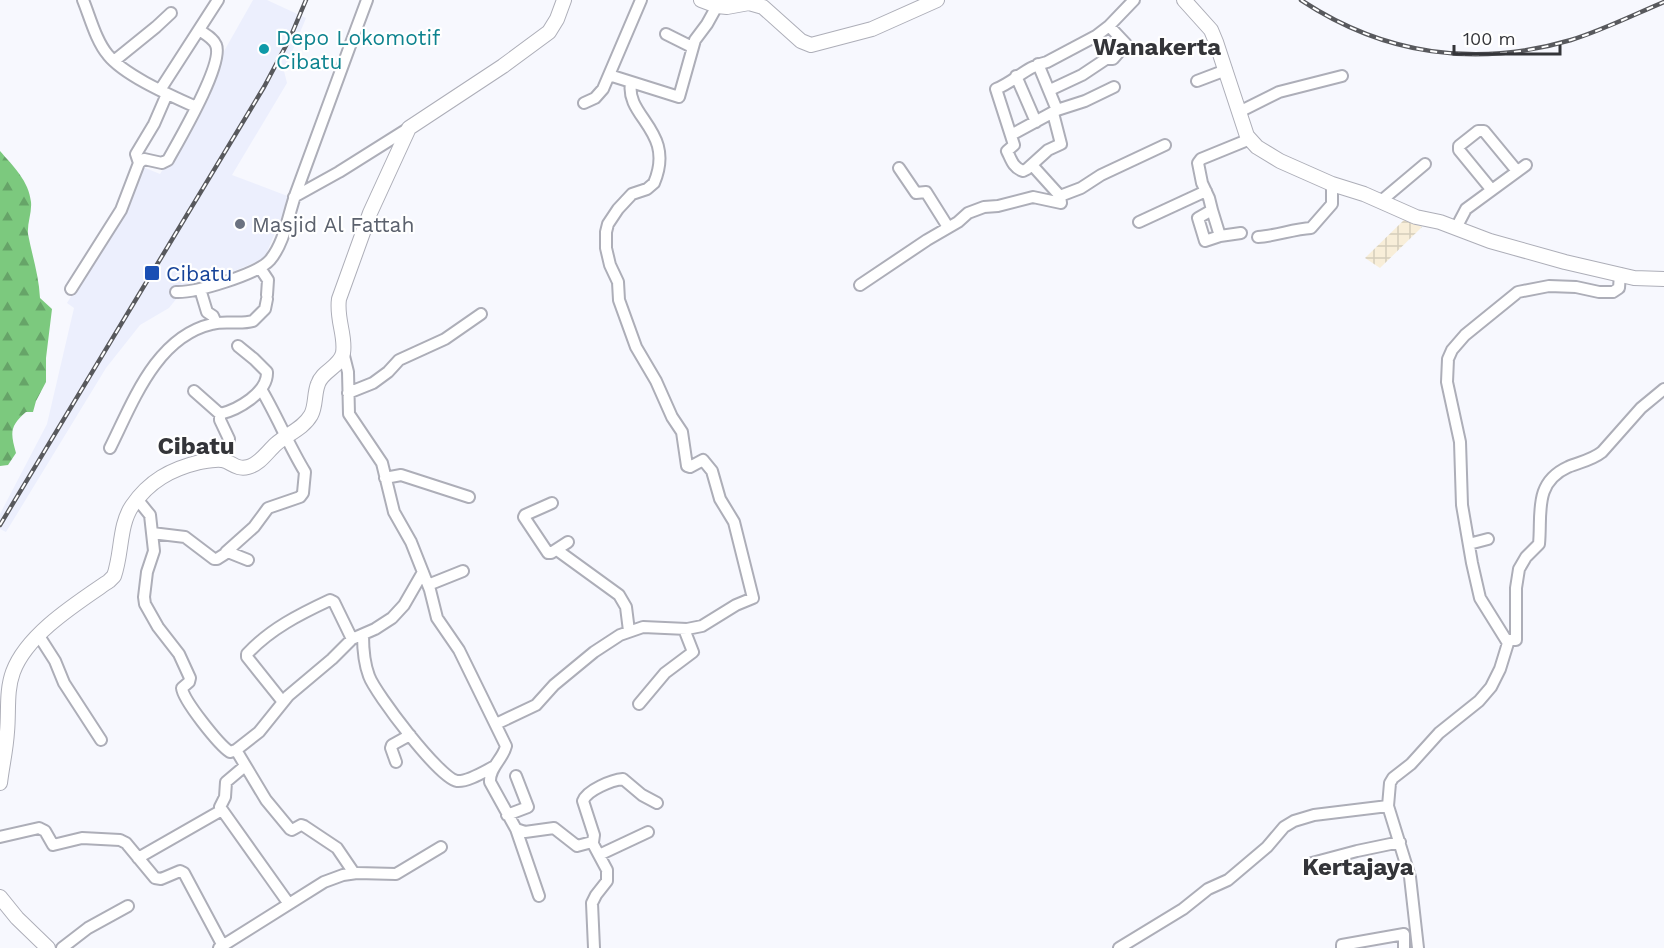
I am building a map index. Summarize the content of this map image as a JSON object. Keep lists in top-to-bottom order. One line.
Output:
{"districts":["Wanakerta","Cibatu","Kertajaya"],"places":{"other":["Depo Lokomotif Cibatu","Masjid Al Fattah"],"transit":["Cibatu"]},"scale_bar":"100 m"}
